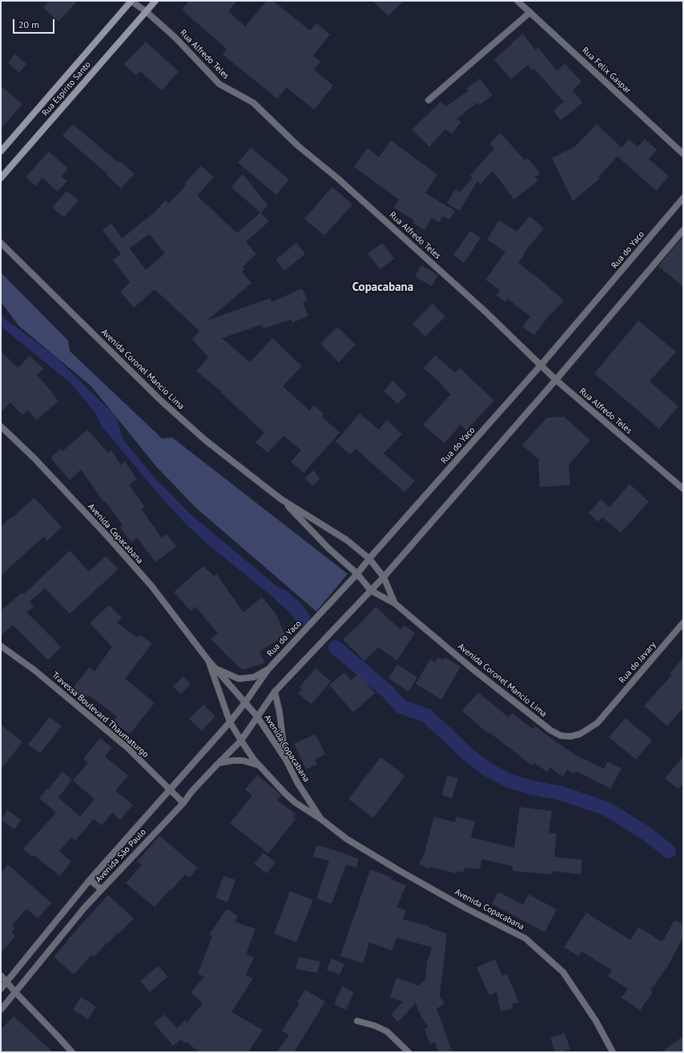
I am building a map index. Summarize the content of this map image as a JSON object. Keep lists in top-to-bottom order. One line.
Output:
{"streets":{"main road":["Rua Espírito Santo"],"street":["Rua Alfredo Teles","Rua Felix Gaspar","Rua do Yaco","Avenida Coronel Mancio Lima","Avenida Copacabana","Rua do Javary","Travessa Boulevard Thaumaturgo","Avenida São Paulo"]},"crossings":[["Rua Alfredo Teles","Rua Espírito Santo"],["Rua Alfredo Teles","Rua do Yaco"],["Rua do Yaco","Avenida Coronel Mancio Lima"],["Rua do Yaco","Avenida Copacabana"],["Rua do Yaco","Avenida São Paulo"],["Avenida Coronel Mancio Lima","Rua do Javary"],["Avenida Copacabana","Avenida São Paulo"],["Travessa Boulevard Thaumaturgo","Avenida São Paulo"]],"districts":["Copacabana"],"scale_bar":"20 m"}
